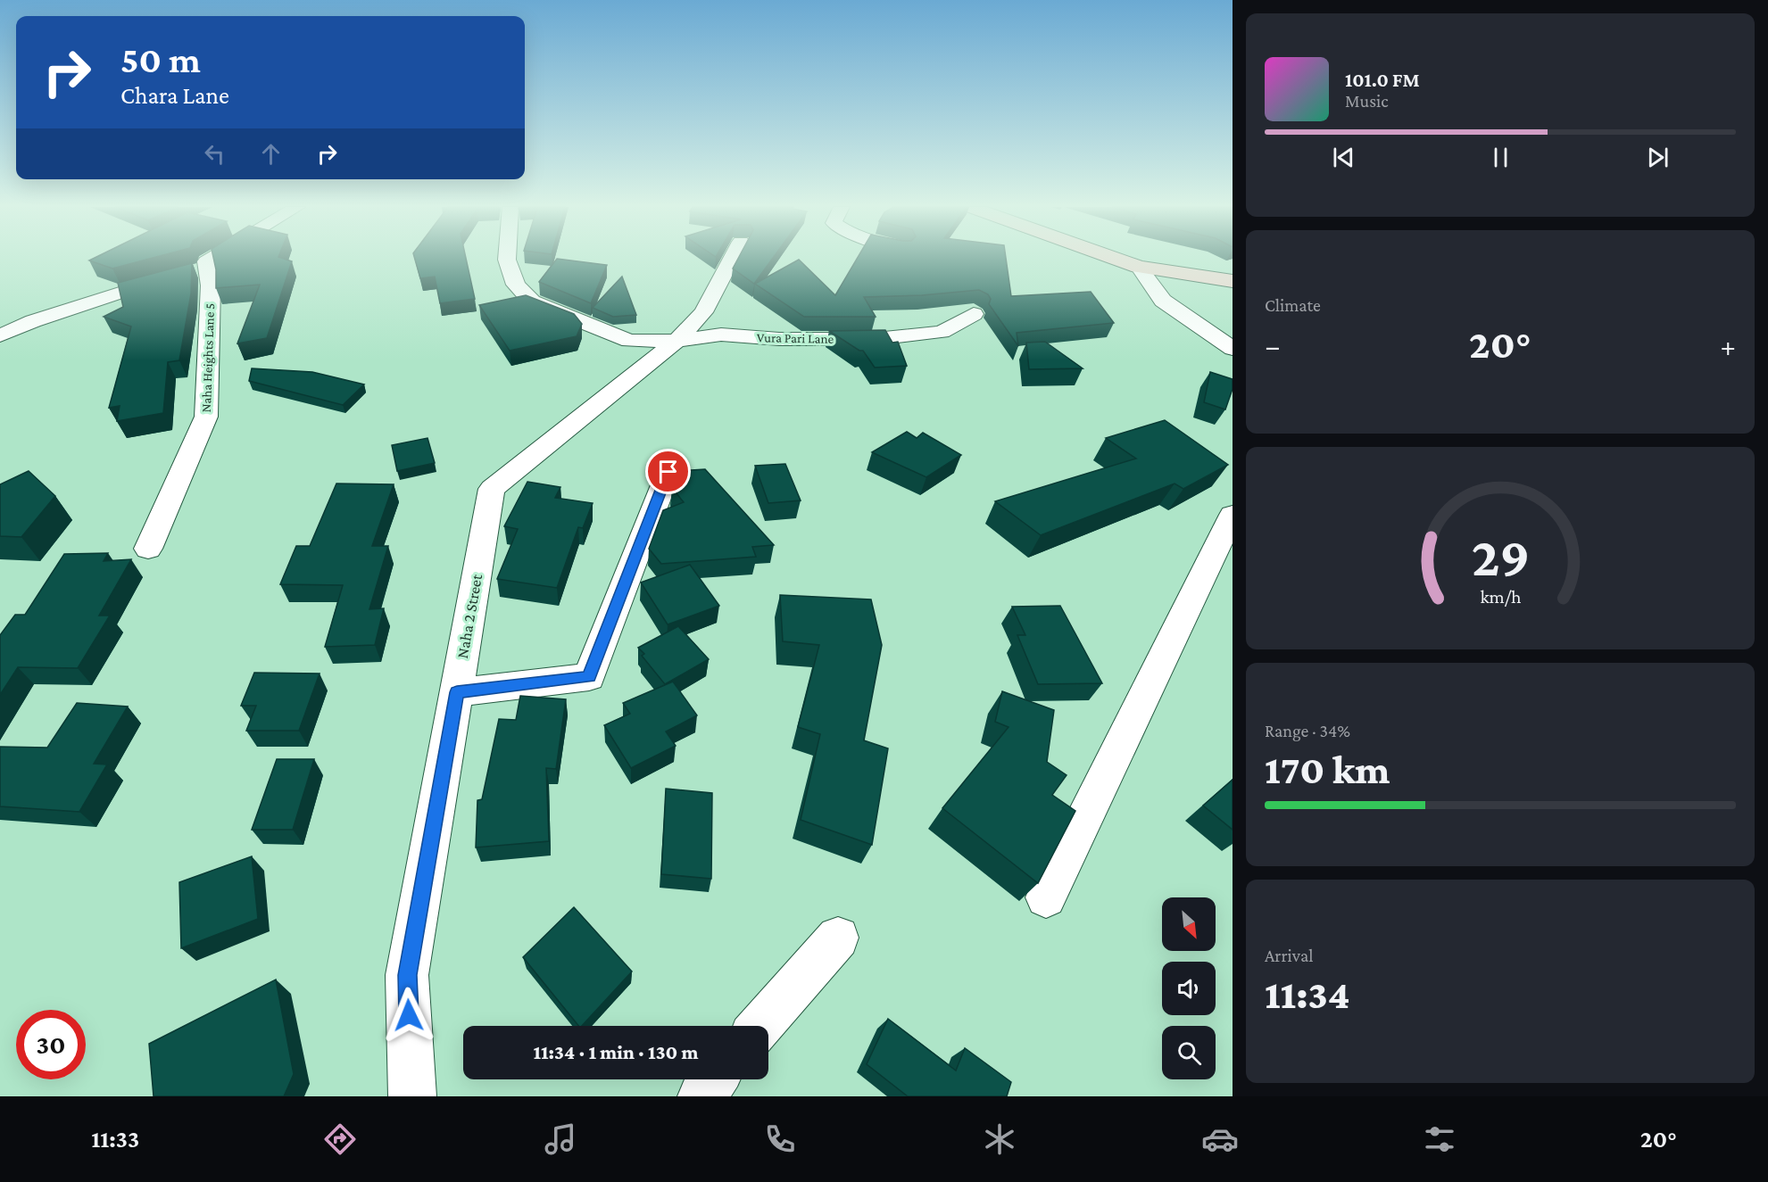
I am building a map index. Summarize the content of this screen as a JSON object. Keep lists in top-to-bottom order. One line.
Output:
{"streets":{"street":["Vura Pari Lane","Naha Heights Lane 5","Naha 2 Street"]},"crossings":[["Vura Pari Lane","Naha 2 Street"]],"north":"bottom right","page":{"turn":["50 m","Chara Lane"],"song":["101.0 FM","Music"],"tile":["Climate",["Range · 34%","170 km"],["Arrival","11:34"]],"heat":["−","20°","+"],"limit":"30","trip":"11:34 · 1 min · 130 m","tabs":["11:33","20°"],"gauge":["29","km/h"]}}
